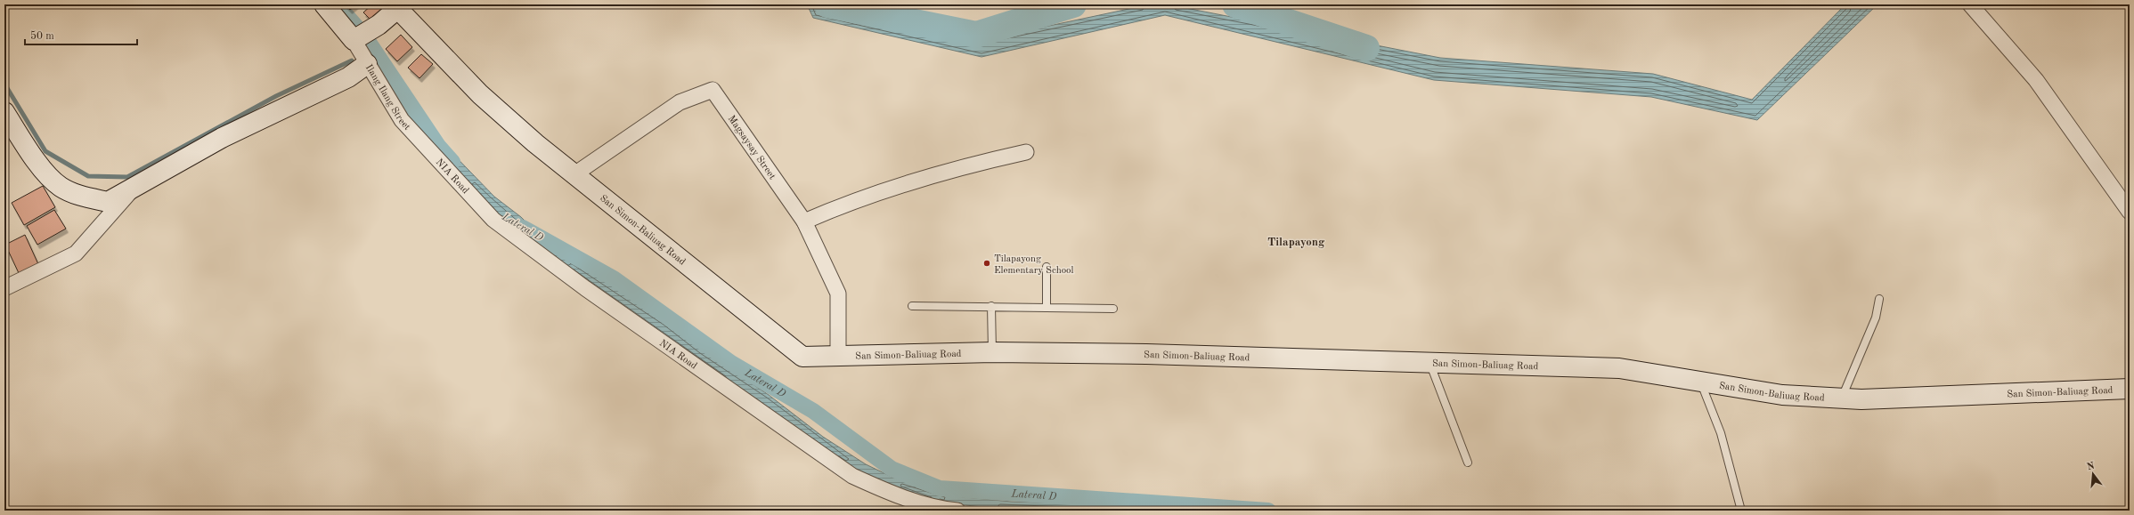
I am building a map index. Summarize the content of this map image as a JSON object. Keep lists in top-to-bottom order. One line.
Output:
{"streets":{"main road":["San Simon-Baliuag Road"],"street":["Ilang Ilang Street","Magsaysay Street","NIA Road"]},"crossings":[["Ilang Ilang Street","NIA Road"],["Magsaysay Street","San Simon-Baliuag Road"]],"districts":["Tilapayong"],"water":["Lateral D"],"places":["Tilapayong Elementary School"],"scale_bar":"50 m","north":"top"}
